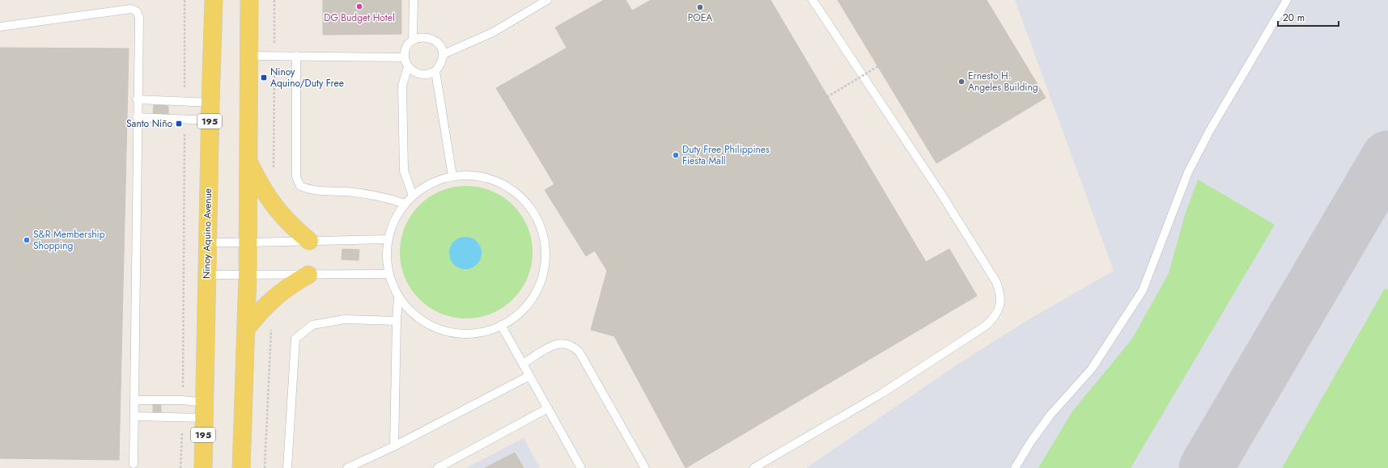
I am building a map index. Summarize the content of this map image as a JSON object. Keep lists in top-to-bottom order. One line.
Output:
{"streets":{"main road":["195","Ninoy Aquino Avenue"]},"places":{"other":["DG Budget Hotel","POEA","Ernesto H. Angeles Building","Duty Free Philippines Fiesta Mall","S&R Membership Shopping"],"transit":["Ninoy Aquino/Duty Free","Santo Niño"]},"scale_bar":"20 m"}
